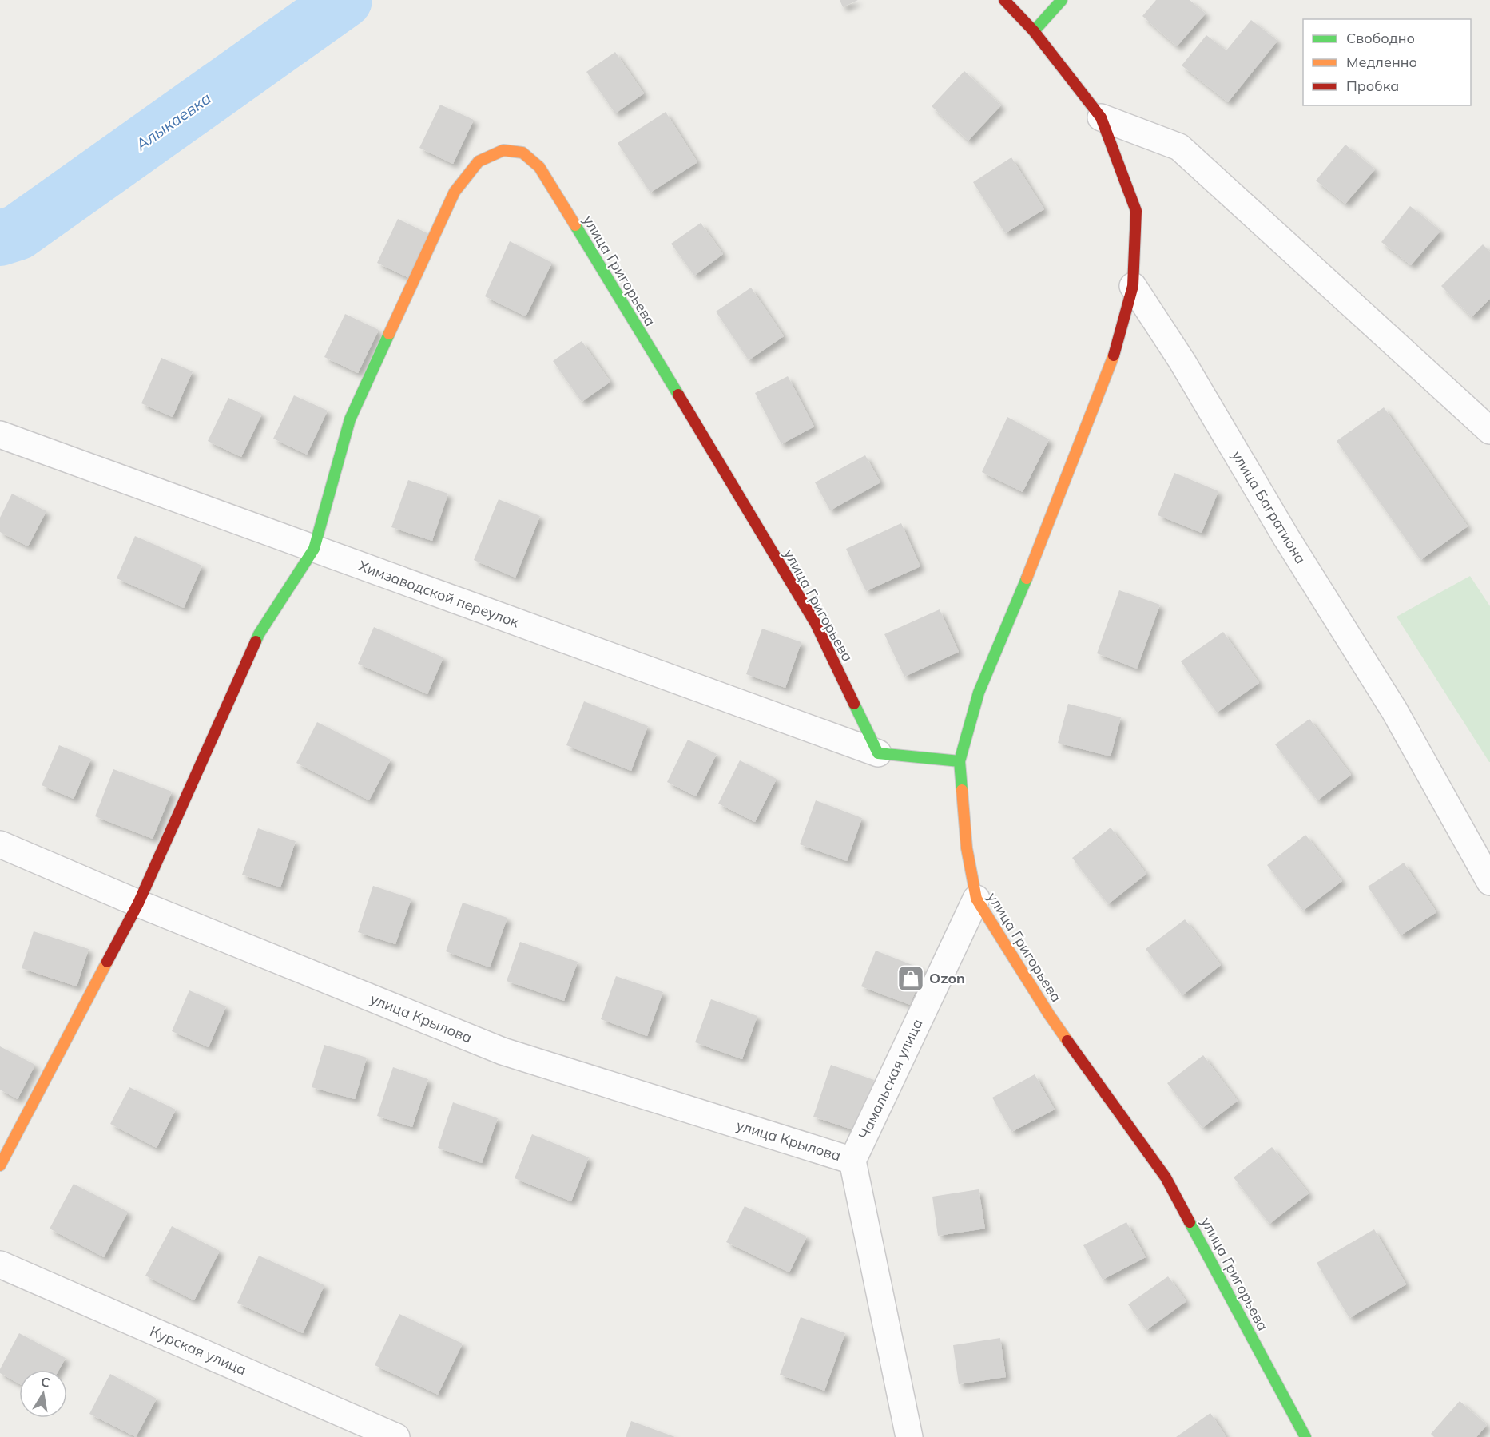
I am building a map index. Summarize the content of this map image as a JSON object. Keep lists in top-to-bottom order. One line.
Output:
{"streets":{"street":["улица Григорьева","улица Багратиона","Химзаводской переулок","улица Крылова","Чамальская улица","Курская улица"]},"crossings":[["улица Григорьева","Химзаводской переулок"],["улица Григорьева","улица Крылова"],["улица Григорьева","Чамальская улица"],["улица Крылова","Чамальская улица"]],"water":["Алыкаевка"],"places":{"shop":["Ozon"]},"legend":["Свободно","Медленно","Пробка"],"north":"top"}
